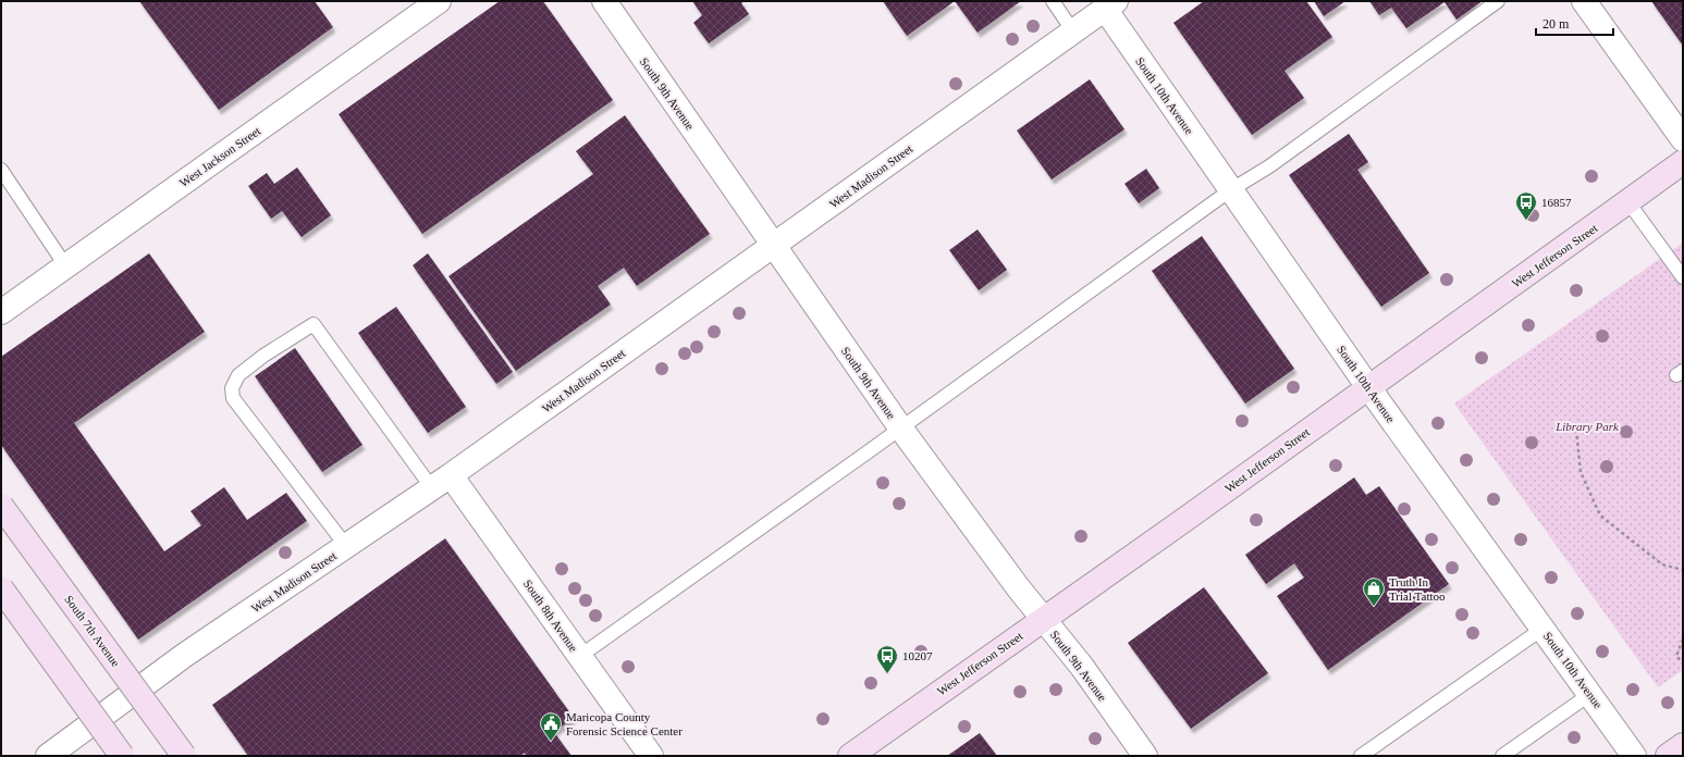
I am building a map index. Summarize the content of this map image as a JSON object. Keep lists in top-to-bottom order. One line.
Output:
{"streets":{"main road":["West Jefferson Street","South 7th Avenue"],"street":["South 9th Avenue","South 10th Avenue","West Jackson Street","West Madison Street","South 8th Avenue"]},"crossings":[["South 9th Avenue","West Madison Street"],["South 9th Avenue","West Jefferson Street"],["South 10th Avenue","West Madison Street"],["South 10th Avenue","West Jefferson Street"],["West Madison Street","South 8th Avenue"]],"parks":["Library Park"],"places":{"bus stop":["16857","10207"],"shop":["Truth In Trial Tattoo"],"public building":["Maricopa County Forensic Science Center"]},"scale_bar":"20 m"}
